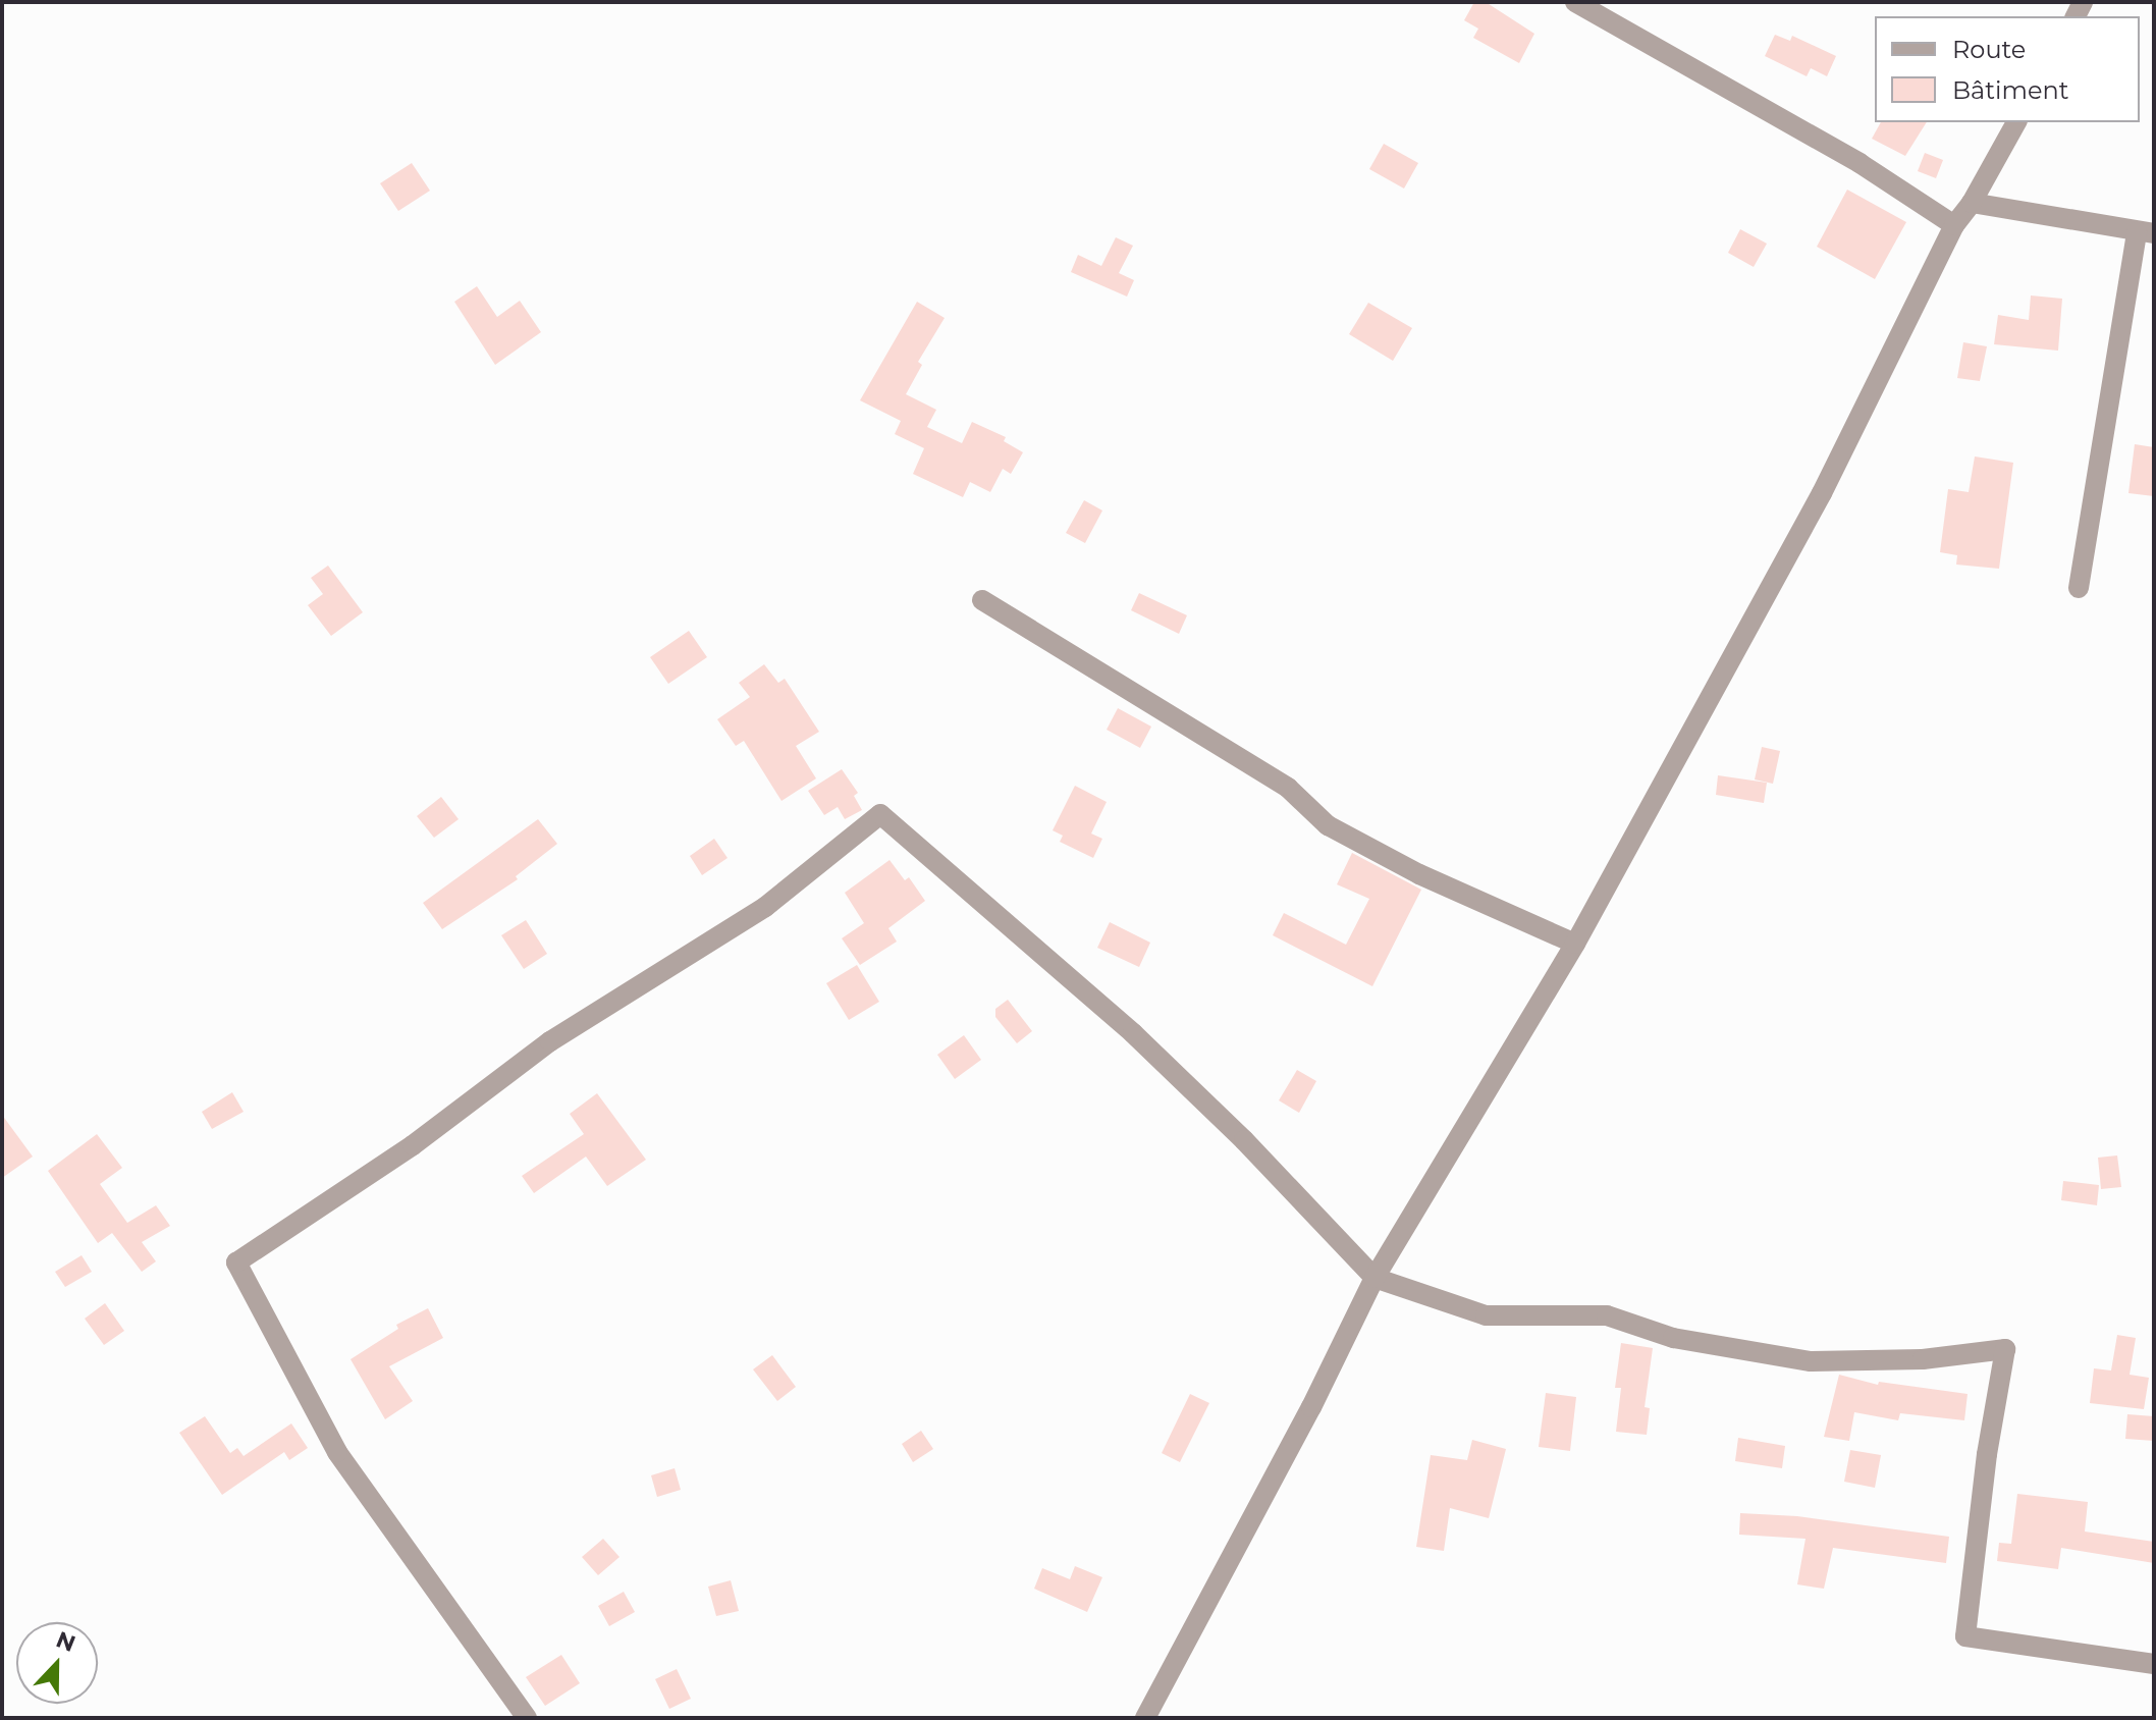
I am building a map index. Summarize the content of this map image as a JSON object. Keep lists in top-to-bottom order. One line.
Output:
{"legend":["Route","Bâtiment"],"north":"top"}
